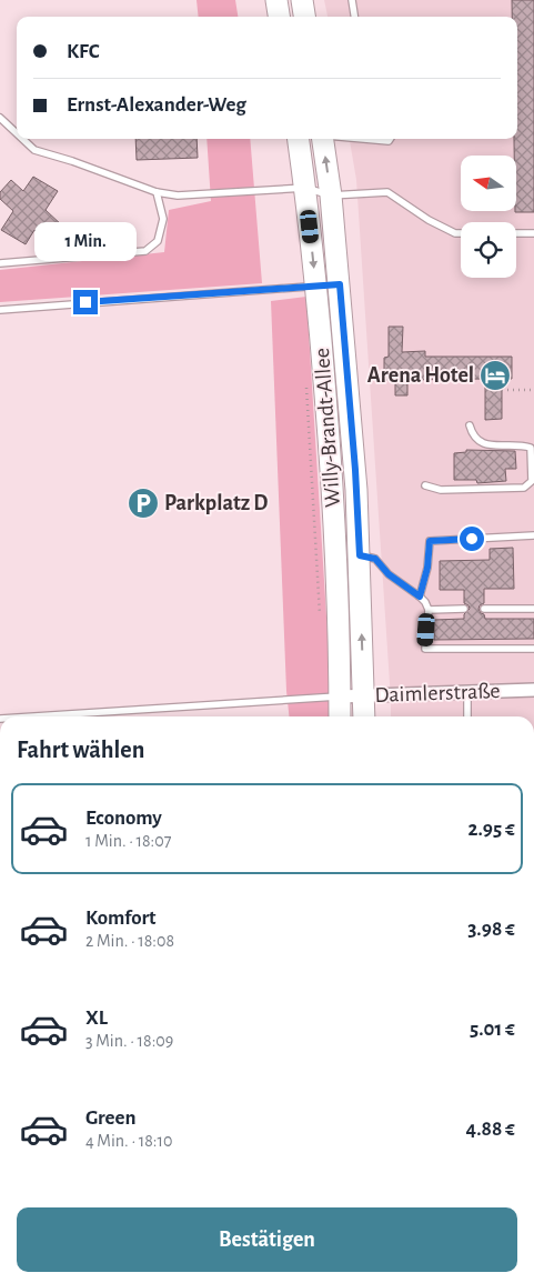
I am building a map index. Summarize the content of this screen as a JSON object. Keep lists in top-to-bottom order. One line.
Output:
{"streets":{"main road":["Willy-Brandt-Allee"],"street":["Daimlerstraße"]},"crossings":[["Willy-Brandt-Allee","Daimlerstraße"]],"places":{"hotel":["Arena Hotel"],"parking":["Parkplatz D"]},"north":"left","page":{"banner":["KFC","Ernst-Alexander-Weg"],"bubble":"1 Min.","heading":"Fahrt wählen","list":[{"name":"Economy","note":"1 Min. · 18:07","value":"2.95 €"},{"name":"Komfort","note":"2 Min. · 18:08","value":"3.98 €"},{"name":"XL","note":"3 Min. · 18:09","value":"5.01 €"},{"name":"Green","note":"4 Min. · 18:10","value":"4.88 €"}],"buttons":"Bestätigen"}}
